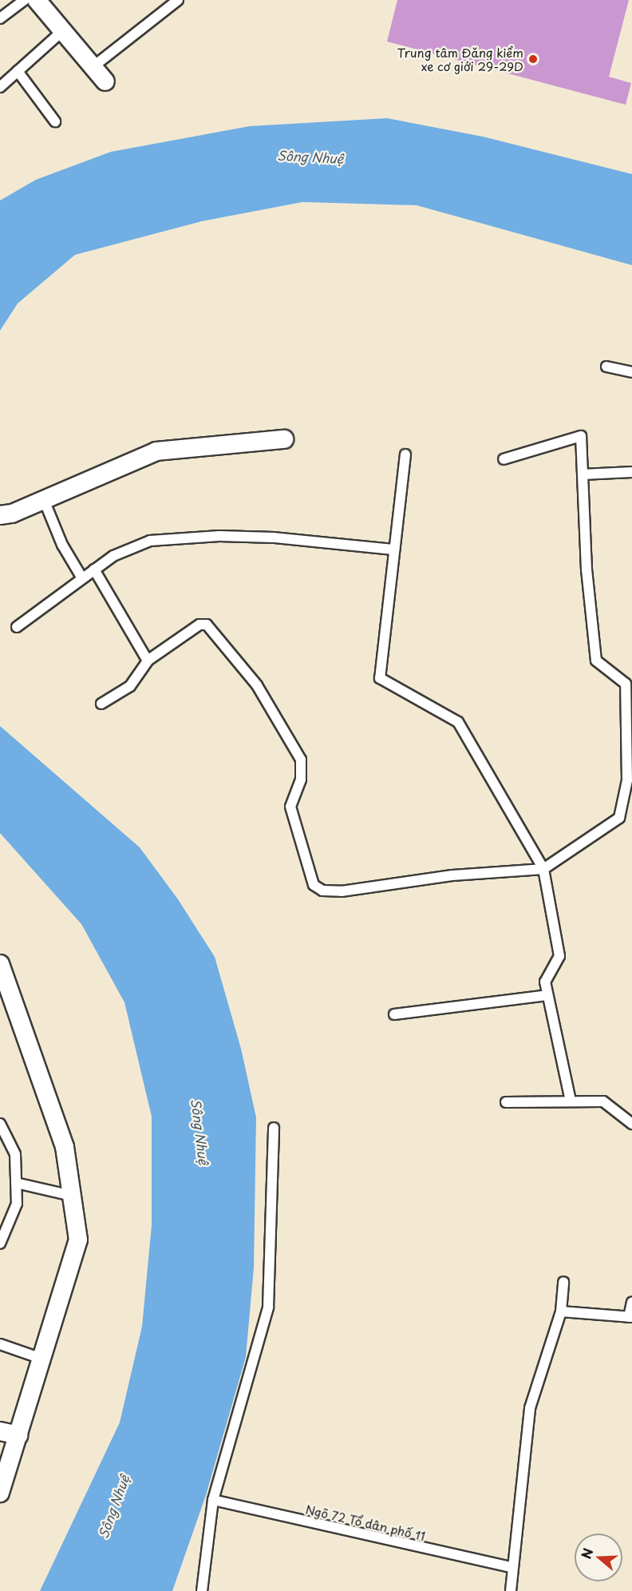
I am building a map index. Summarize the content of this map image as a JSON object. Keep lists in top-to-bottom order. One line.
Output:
{"streets":{"lane":["Ngõ 72 Tổ dân phố 11"]},"water":["Sông Nhuệ"],"places":["Trung tâm Đăng kiểm xe cơ giới 29-29D"],"north":"left"}
